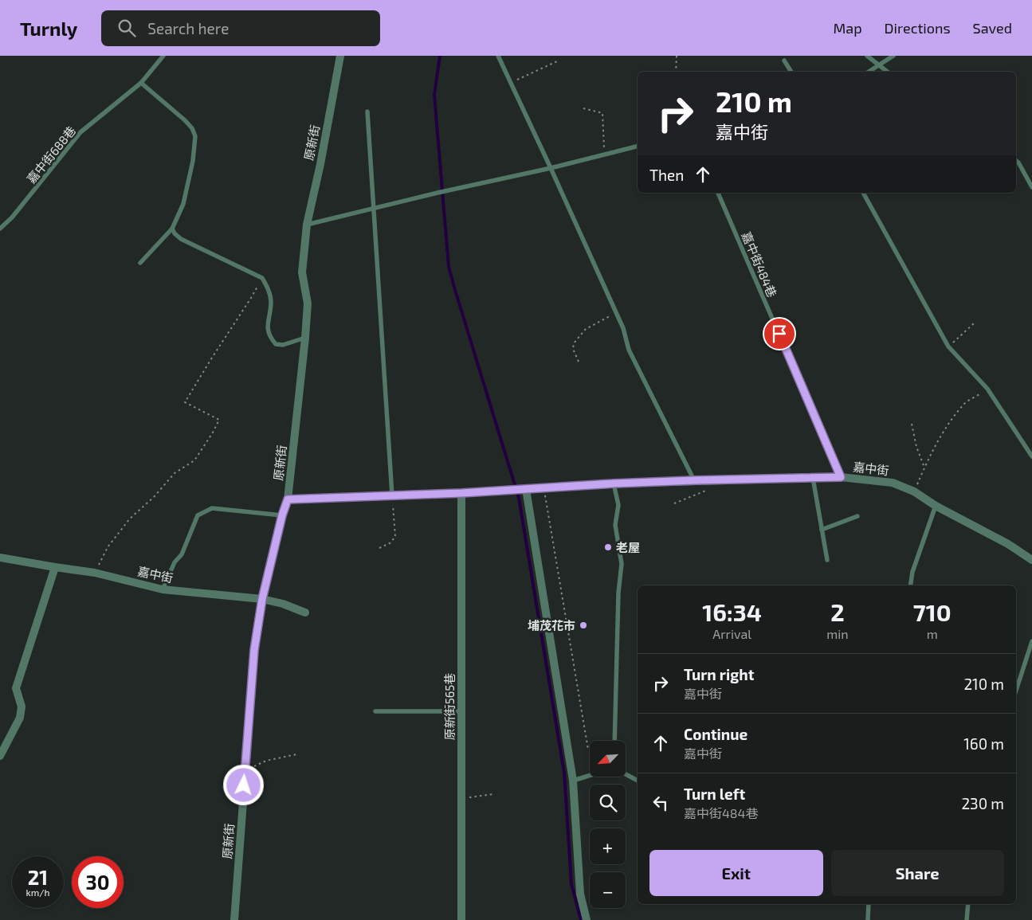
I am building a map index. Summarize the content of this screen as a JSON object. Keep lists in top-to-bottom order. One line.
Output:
{"streets":{"street":["原新街","嘉中街","原新街565巷"],"lane":["嘉中街688巷","嘉中街484巷"]},"crossings":[["原新街","嘉中街"],["嘉中街484巷","嘉中街"],["嘉中街","原新街565巷"]],"places":["老屋","埔茂花市"],"north":"bottom left","page":{"header":"Turnly","search":"Search here","nav":["Map","Directions","Saved"],"turn":["210 m","嘉中街"],"then":"Then","eta":["16:34","Arrival","2","min","710","m"],"list":[{"name":"Turn right","note":"嘉中街","value":"210 m"},{"name":"Continue","note":"嘉中街","value":"160 m"},{"name":"Turn left","note":"嘉中街484巷","value":"230 m"}],"map_buttons":["+","−"],"buttons":["Exit","Share"],"speed":"21 km/h","limit":"30"}}
